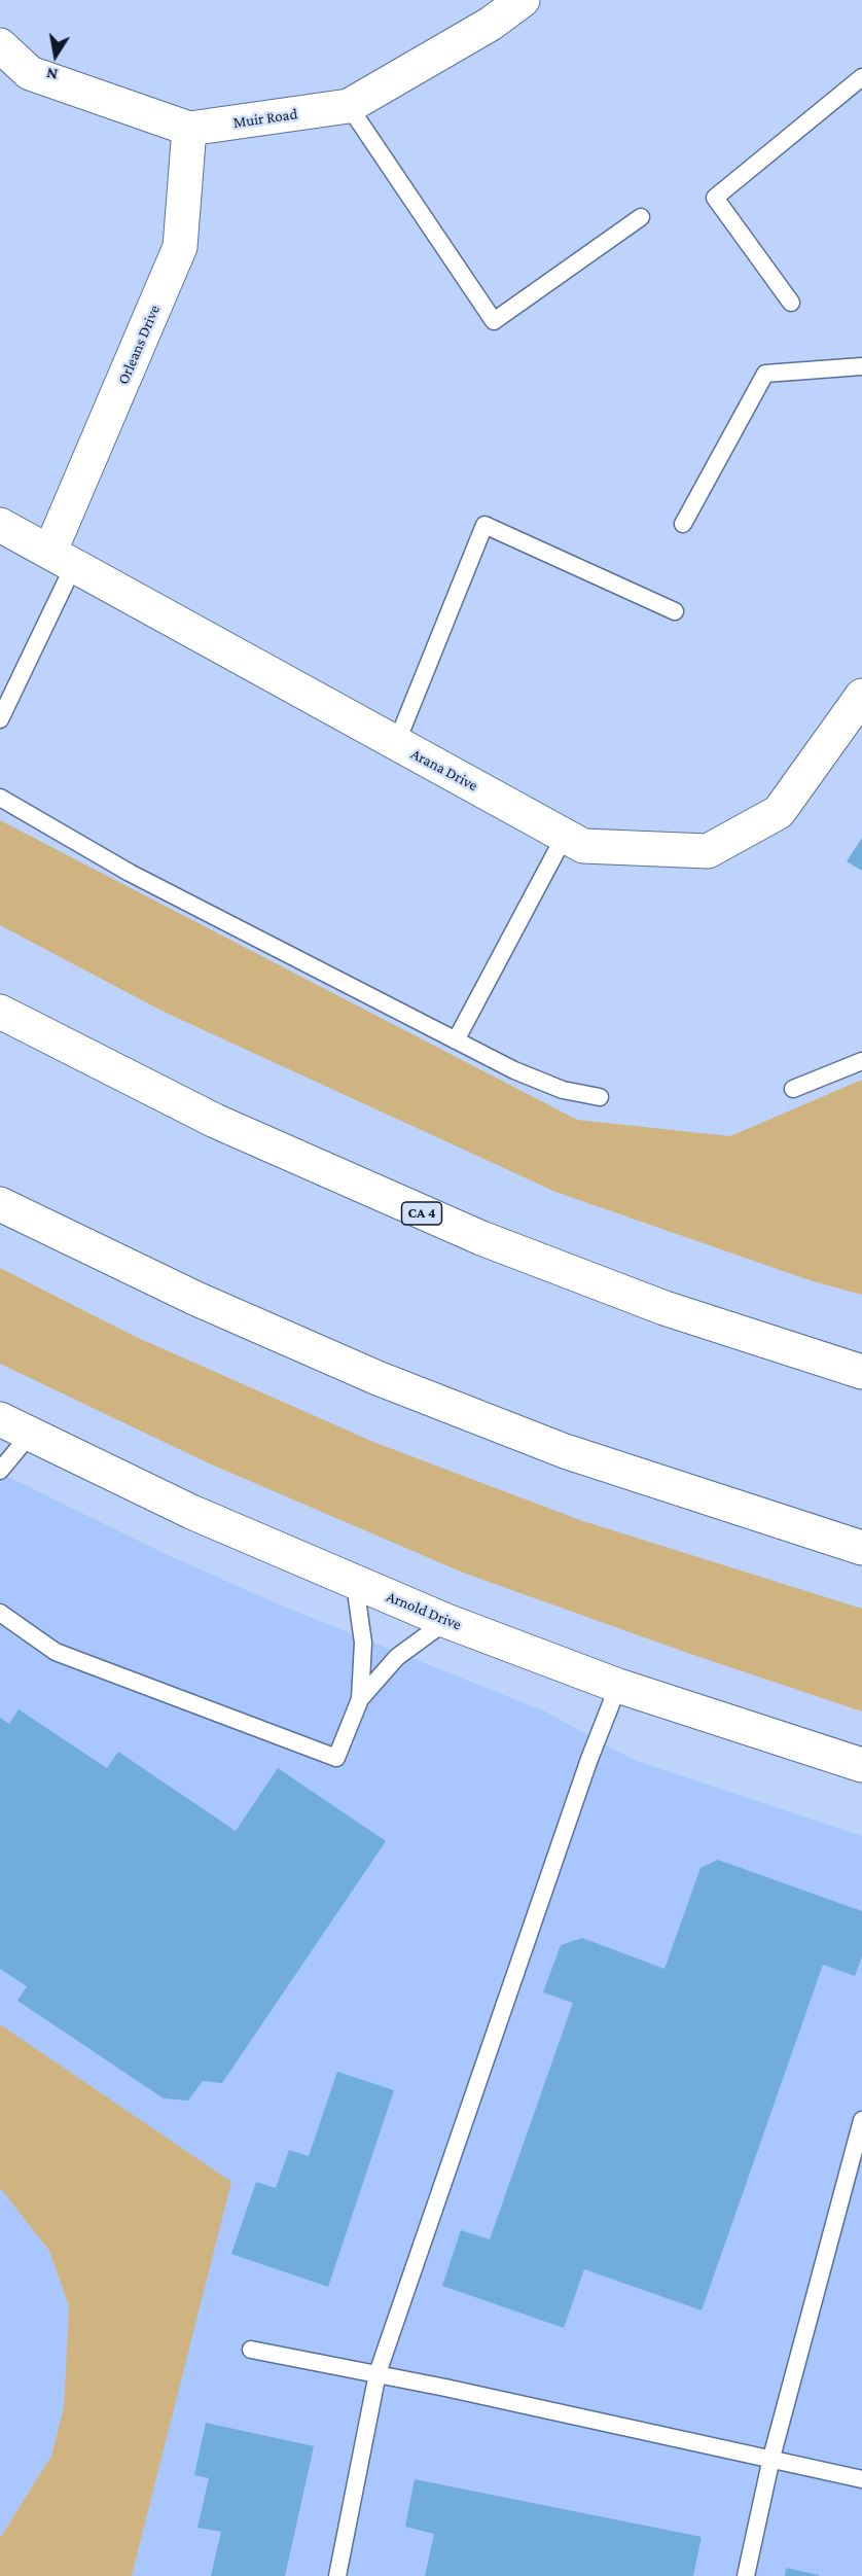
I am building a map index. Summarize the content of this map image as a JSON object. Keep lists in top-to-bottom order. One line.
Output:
{"streets":{"main road":["Muir Road","Orleans Drive","Arana Drive","CA 4","Arnold Drive"]},"crossings":[["Muir Road","Orleans Drive"],["Orleans Drive","Arana Drive"]],"north":"bottom"}
